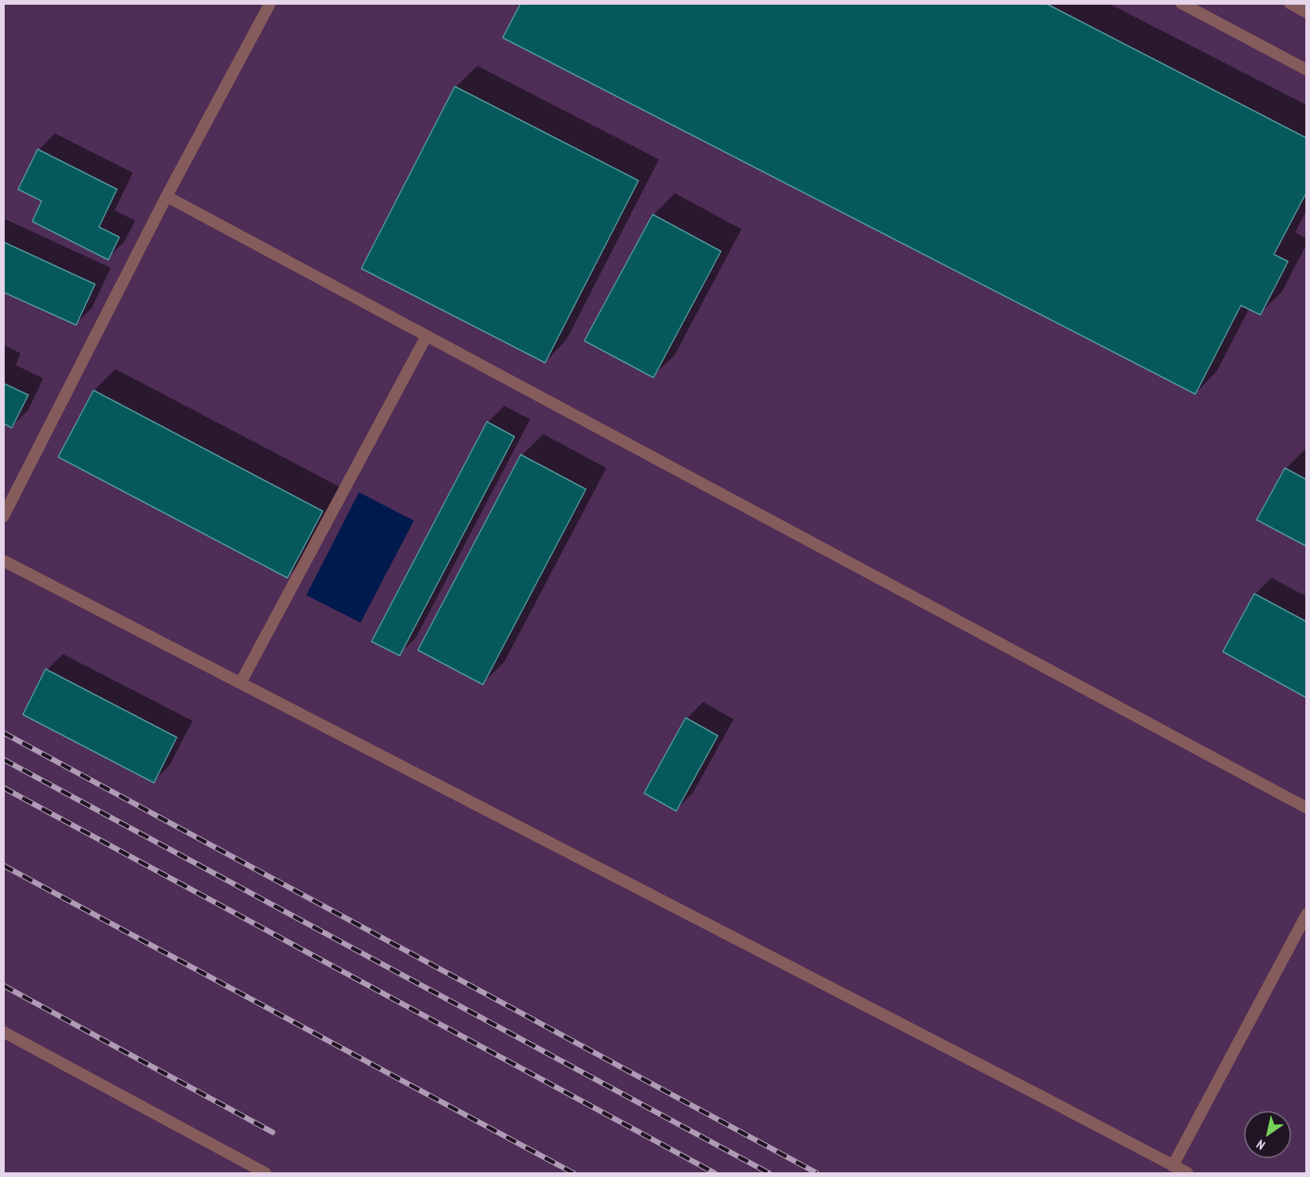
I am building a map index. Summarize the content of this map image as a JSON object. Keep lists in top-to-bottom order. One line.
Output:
{"north":"bottom left"}
